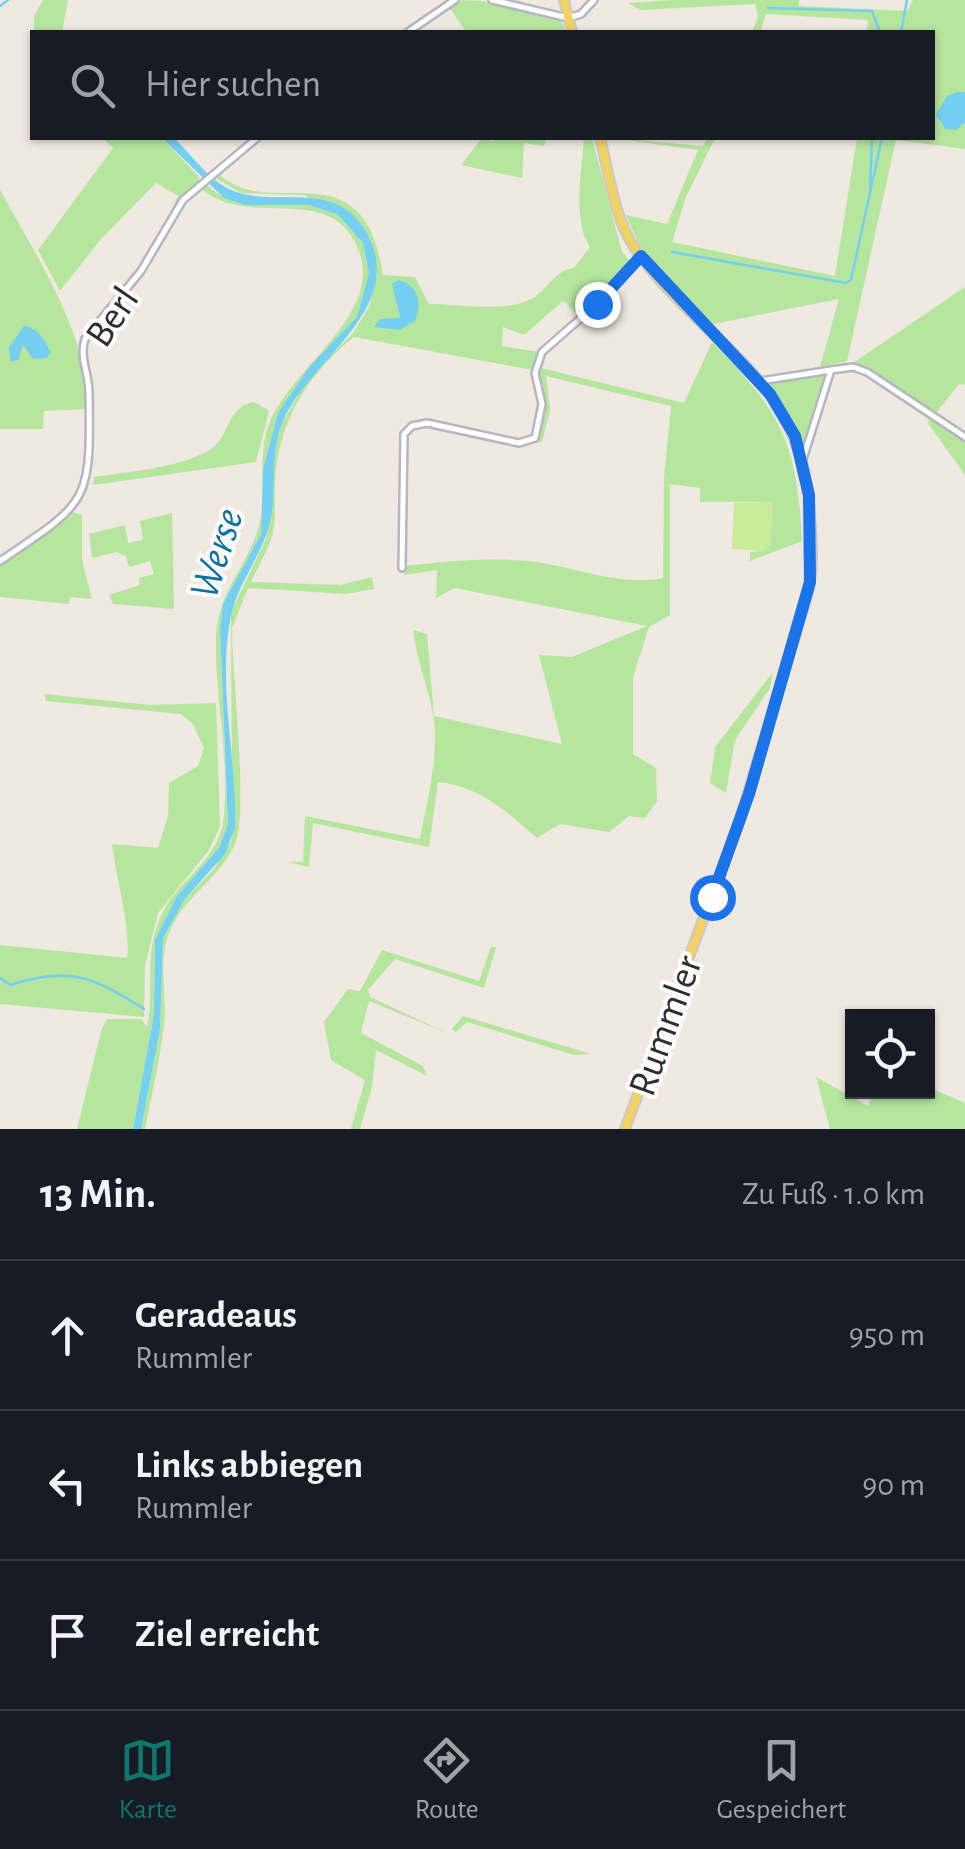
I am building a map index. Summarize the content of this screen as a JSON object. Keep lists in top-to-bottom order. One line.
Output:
{"streets":{"main road":["Rummler"],"street":["Berl"]},"water":["Werse"],"page":{"search":"Hier suchen","heading":["13 Min.","Zu Fuß · 1.0 km"],"list":[["Geradeaus","Rummler","950 m"],["Links abbiegen","Rummler","90 m"],"Ziel erreicht"],"nav":["Karte","Route","Gespeichert"]}}
